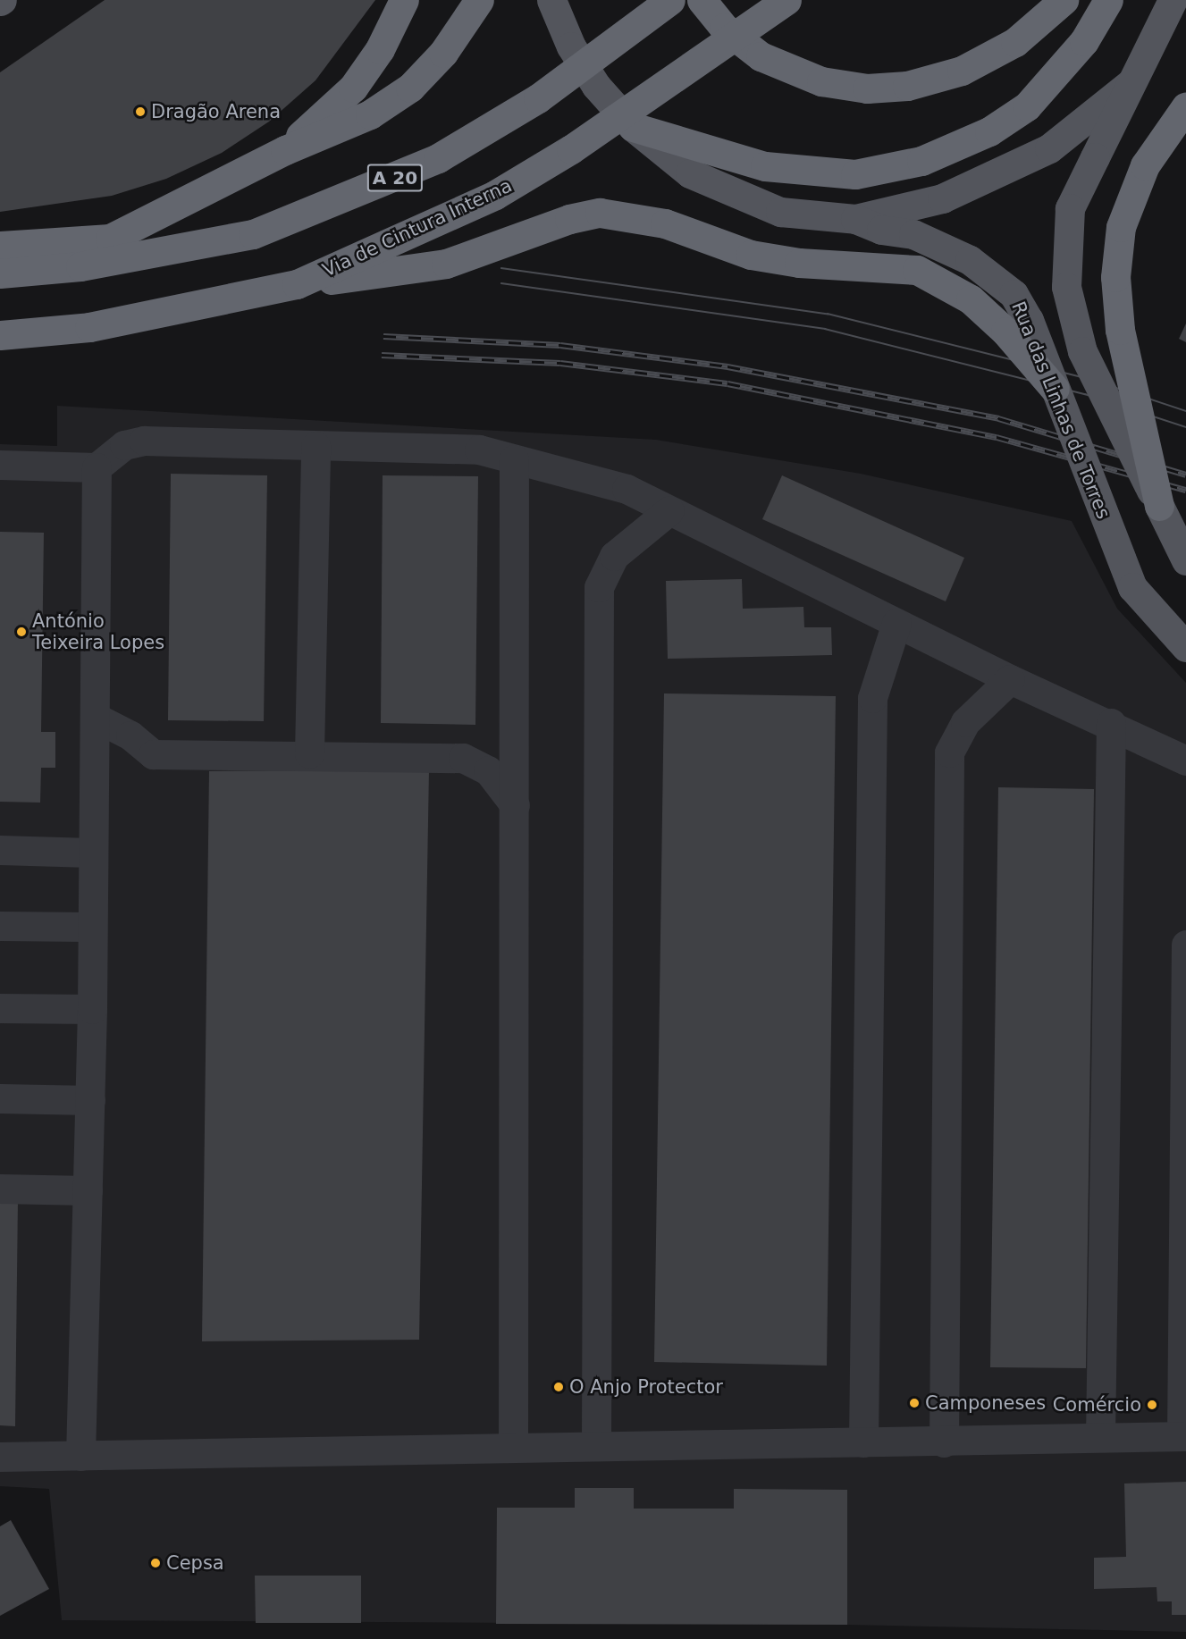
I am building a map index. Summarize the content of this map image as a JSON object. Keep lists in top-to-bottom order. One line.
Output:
{"streets":{"highway":["A 20","Via de Cintura Interna"],"main road":["Rua das Linhas de Torres"]},"places":["Dragão Arena","António Teixeira Lopes","O Anjo Protector","Camponeses","Comércio","Cepsa"]}
